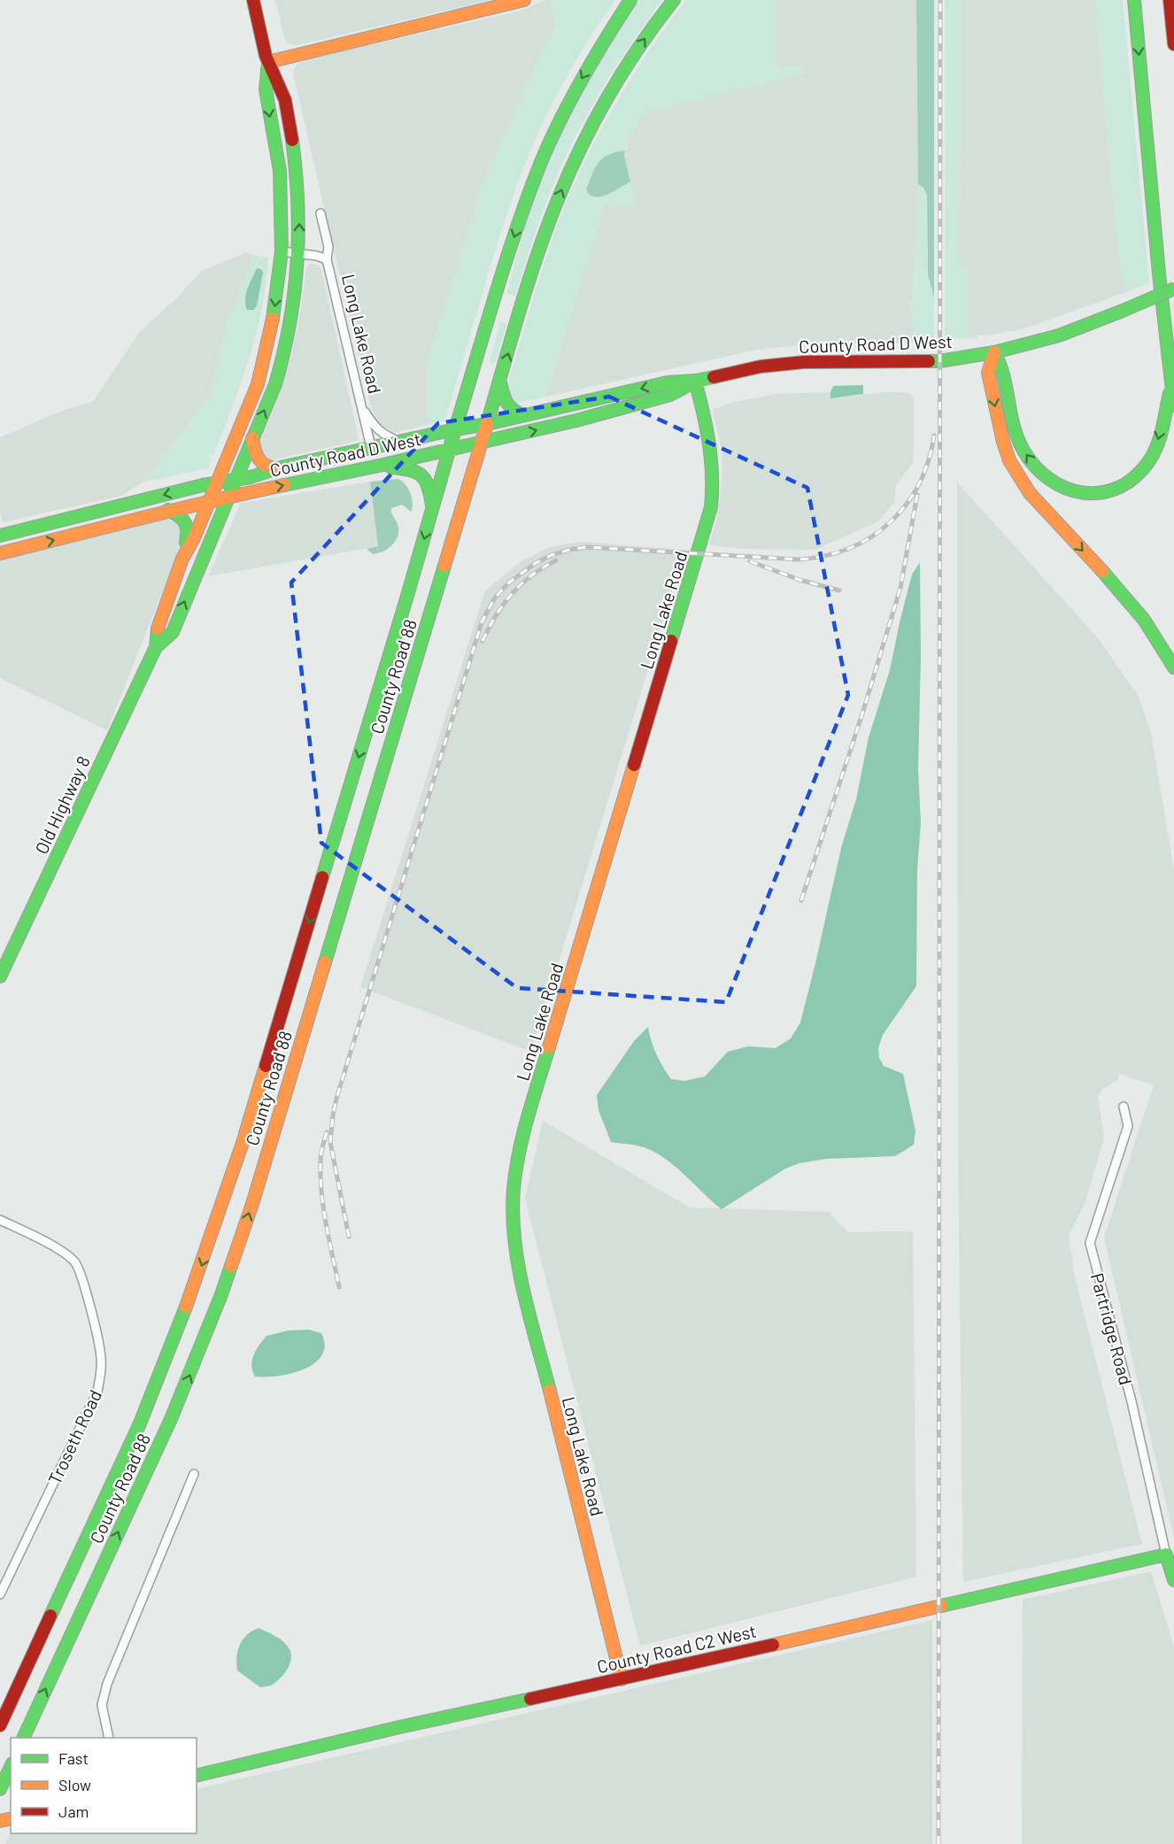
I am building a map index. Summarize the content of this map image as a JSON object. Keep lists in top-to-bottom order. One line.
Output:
{"streets":{"main road":["Long Lake Road","County Road D West","County Road 88","Old Highway 8","County Road C2 West"],"street":["Partridge Road","Troseth Road"]},"crossings":[["Long Lake Road","County Road D West"],["Long Lake Road","Old Highway 8"],["Long Lake Road","County Road C2 West"],["County Road D West","County Road 88"],["County Road D West","Old Highway 8"],["Partridge Road","County Road C2 West"]],"legend":["Fast","Slow","Jam"]}
